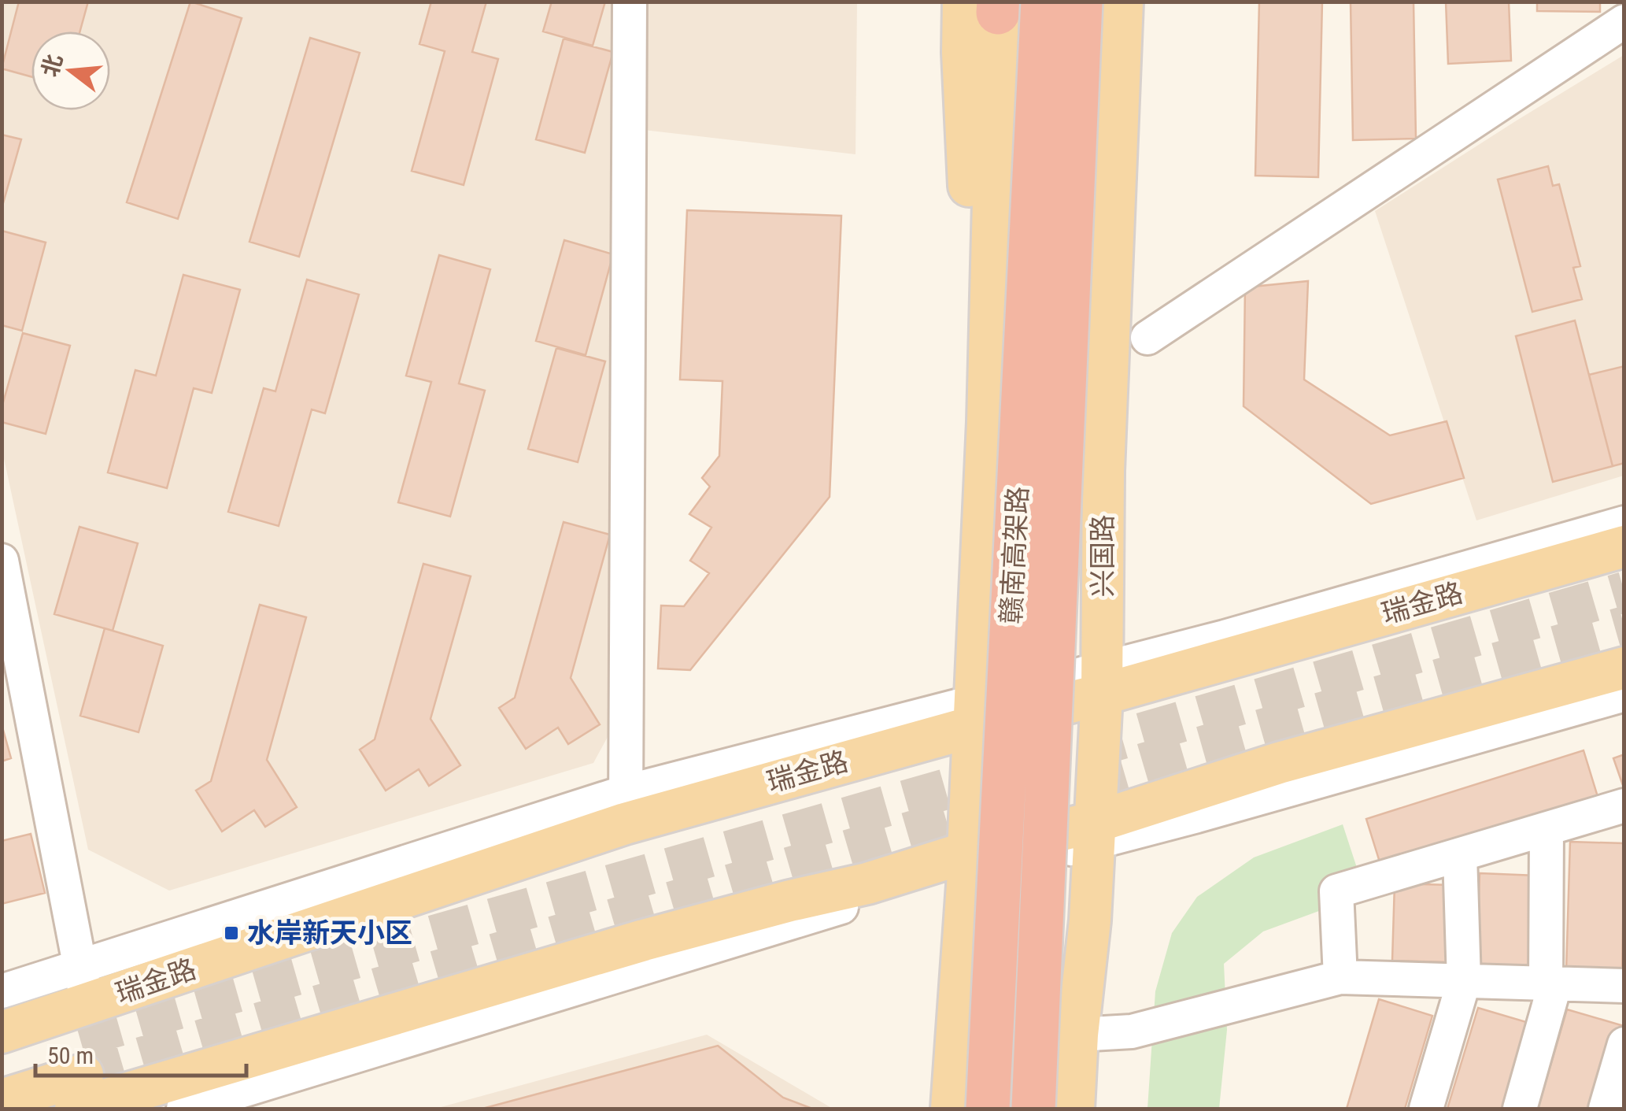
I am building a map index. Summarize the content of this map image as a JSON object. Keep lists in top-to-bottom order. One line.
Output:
{"streets":{"highway":["赣南高架路"],"main road":["兴国路","瑞金路"]},"crossings":[["兴国路","瑞金路"]],"places":{"transit":["水岸新天小区"]},"scale_bar":"50 m","north":"left"}
